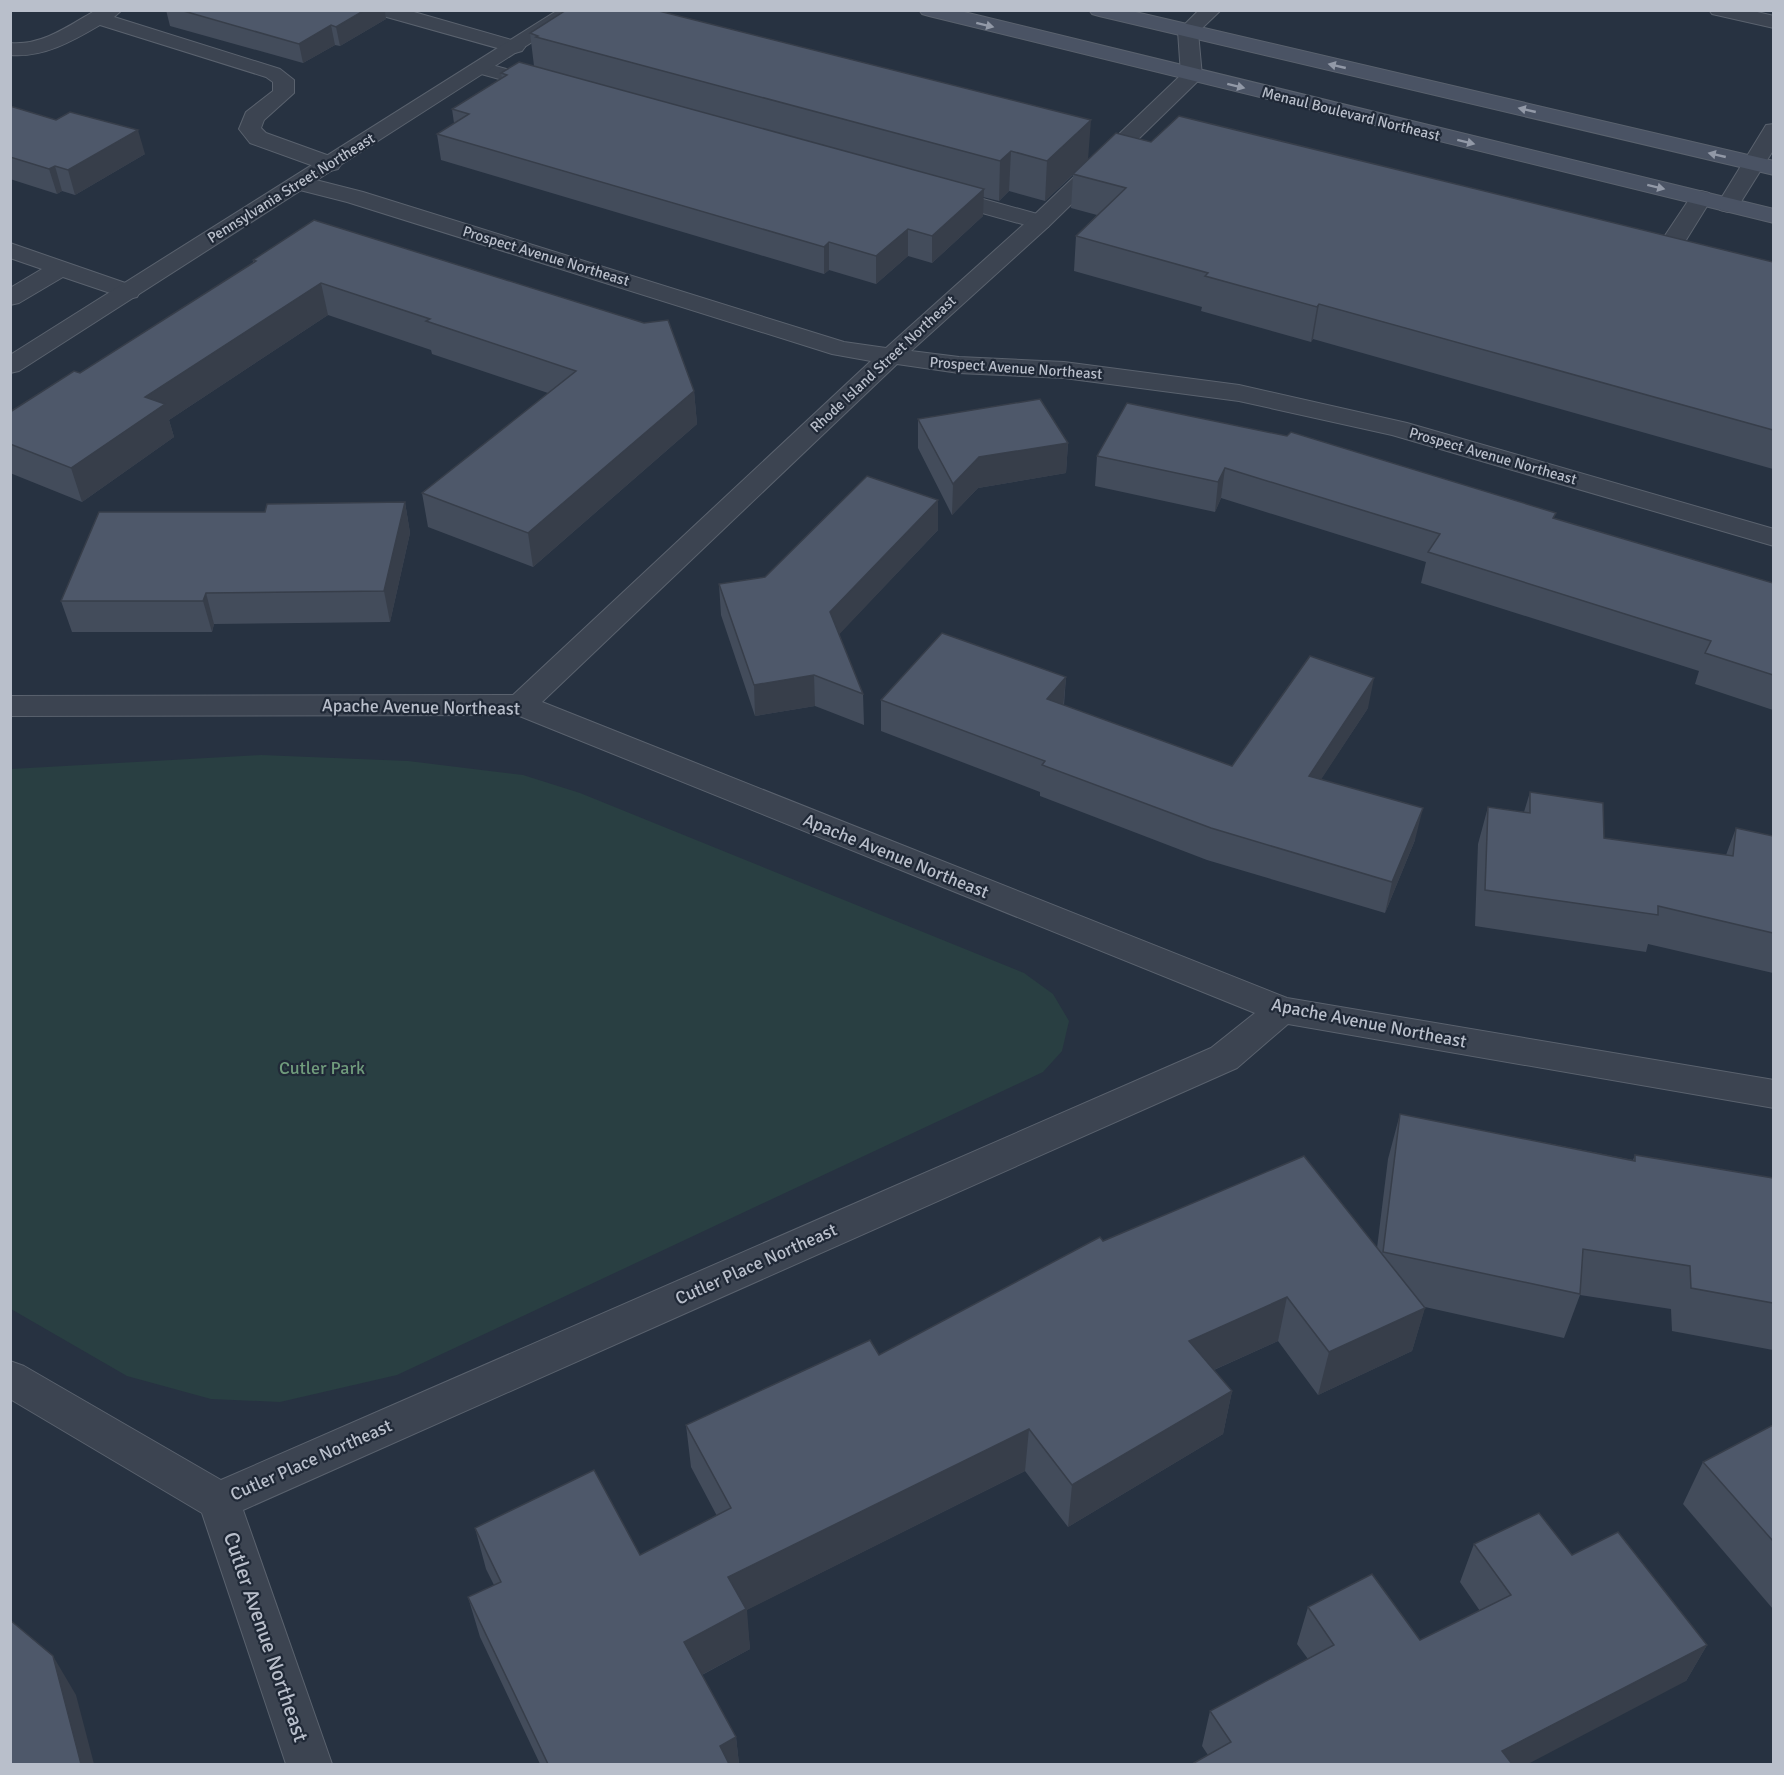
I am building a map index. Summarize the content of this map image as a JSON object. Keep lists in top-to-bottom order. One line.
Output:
{"streets":{"main road":["Menaul Boulevard Northeast"],"street":["Pennsylvania Street Northeast","Prospect Avenue Northeast","Rhode Island Street Northeast","Apache Avenue Northeast","Cutler Place Northeast","Cutler Avenue Northeast"]},"crossings":[["Menaul Boulevard Northeast","Rhode Island Street Northeast"],["Pennsylvania Street Northeast","Prospect Avenue Northeast"],["Prospect Avenue Northeast","Rhode Island Street Northeast"],["Rhode Island Street Northeast","Apache Avenue Northeast"],["Apache Avenue Northeast","Cutler Place Northeast"],["Cutler Place Northeast","Cutler Avenue Northeast"]],"parks":["Cutler Park"]}
